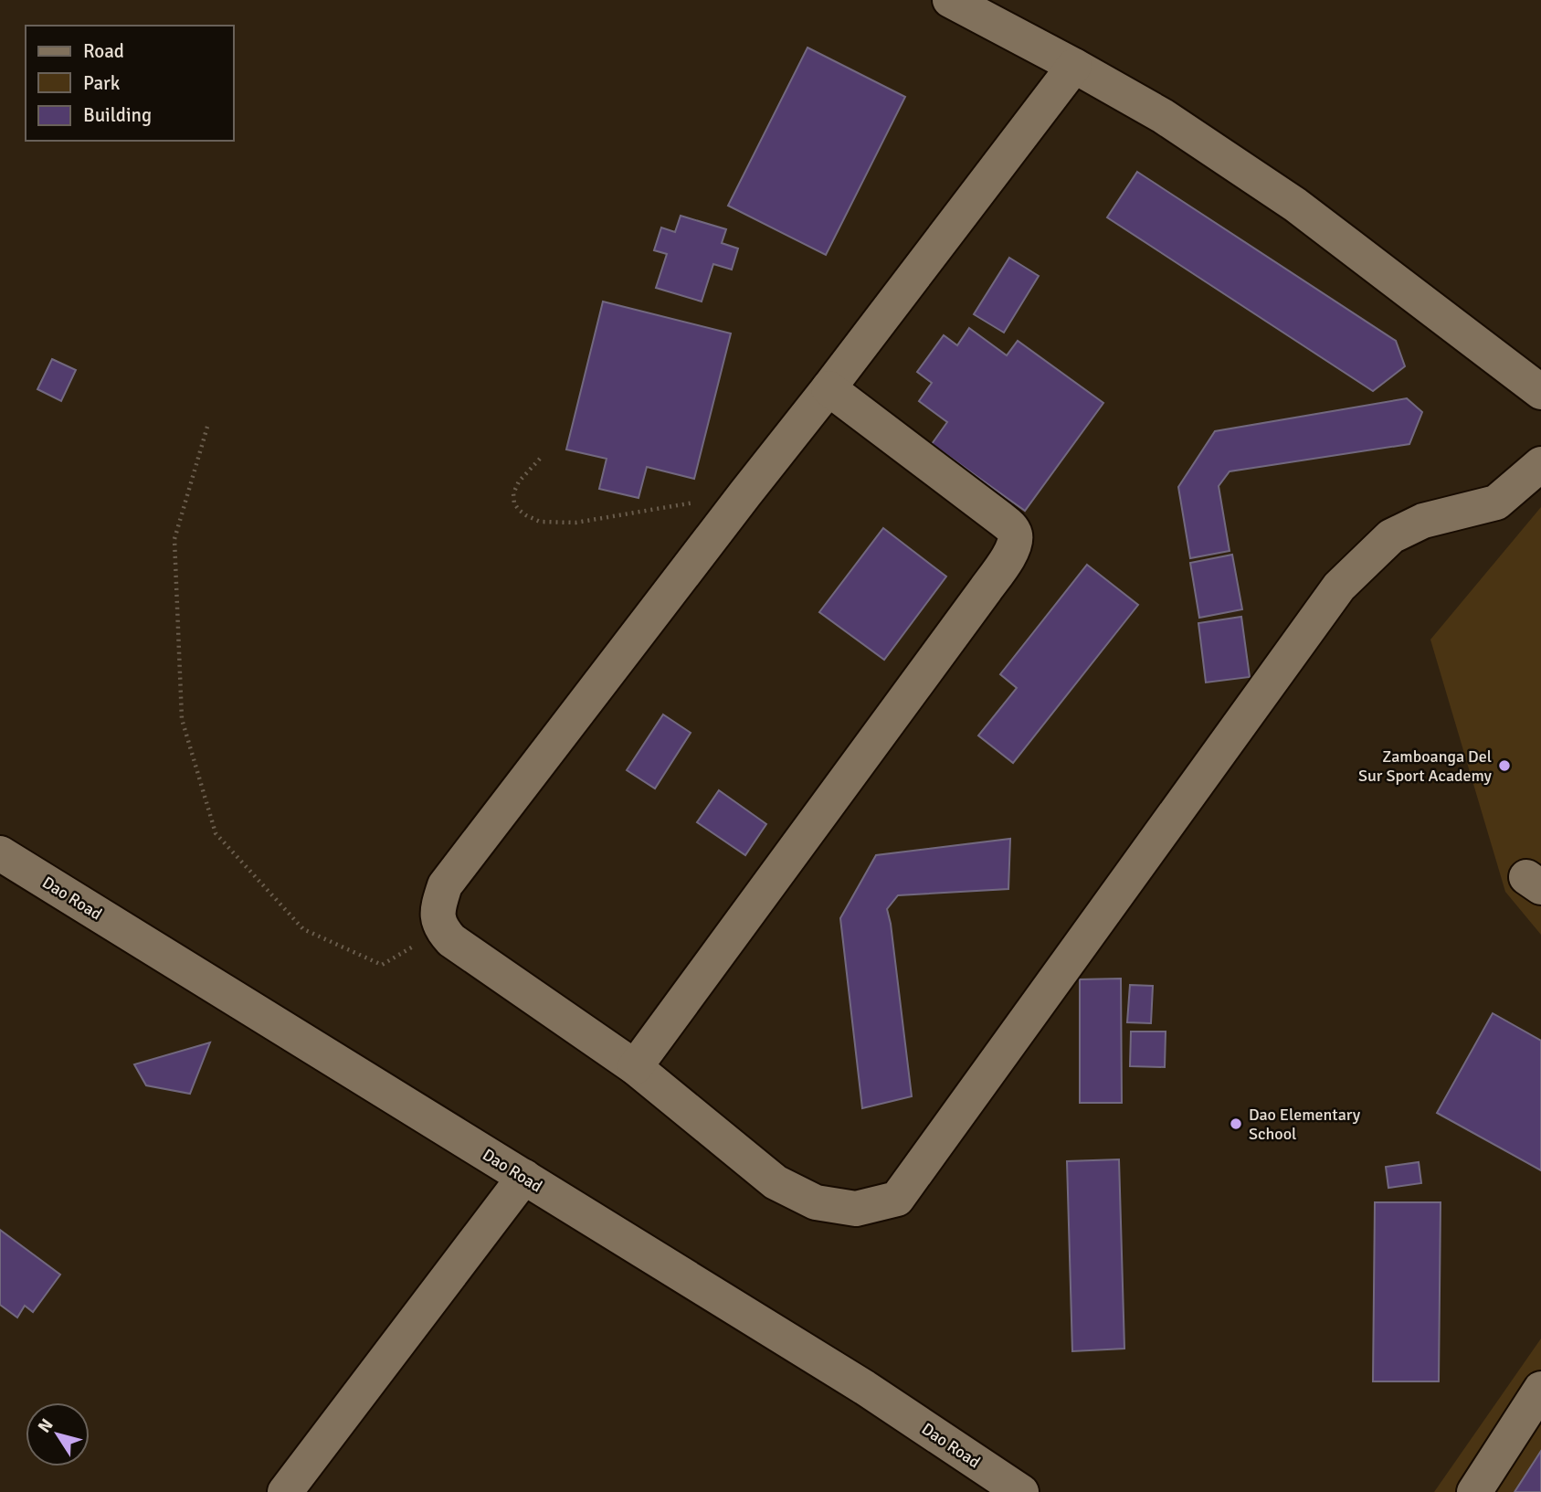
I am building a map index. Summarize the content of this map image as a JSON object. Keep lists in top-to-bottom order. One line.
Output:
{"streets":{"street":["Dao Road"]},"places":["Zamboanga Del Sur Sport Academy","Dao Elementary School"],"legend":["Road","Park","Building"],"north":"top left"}
